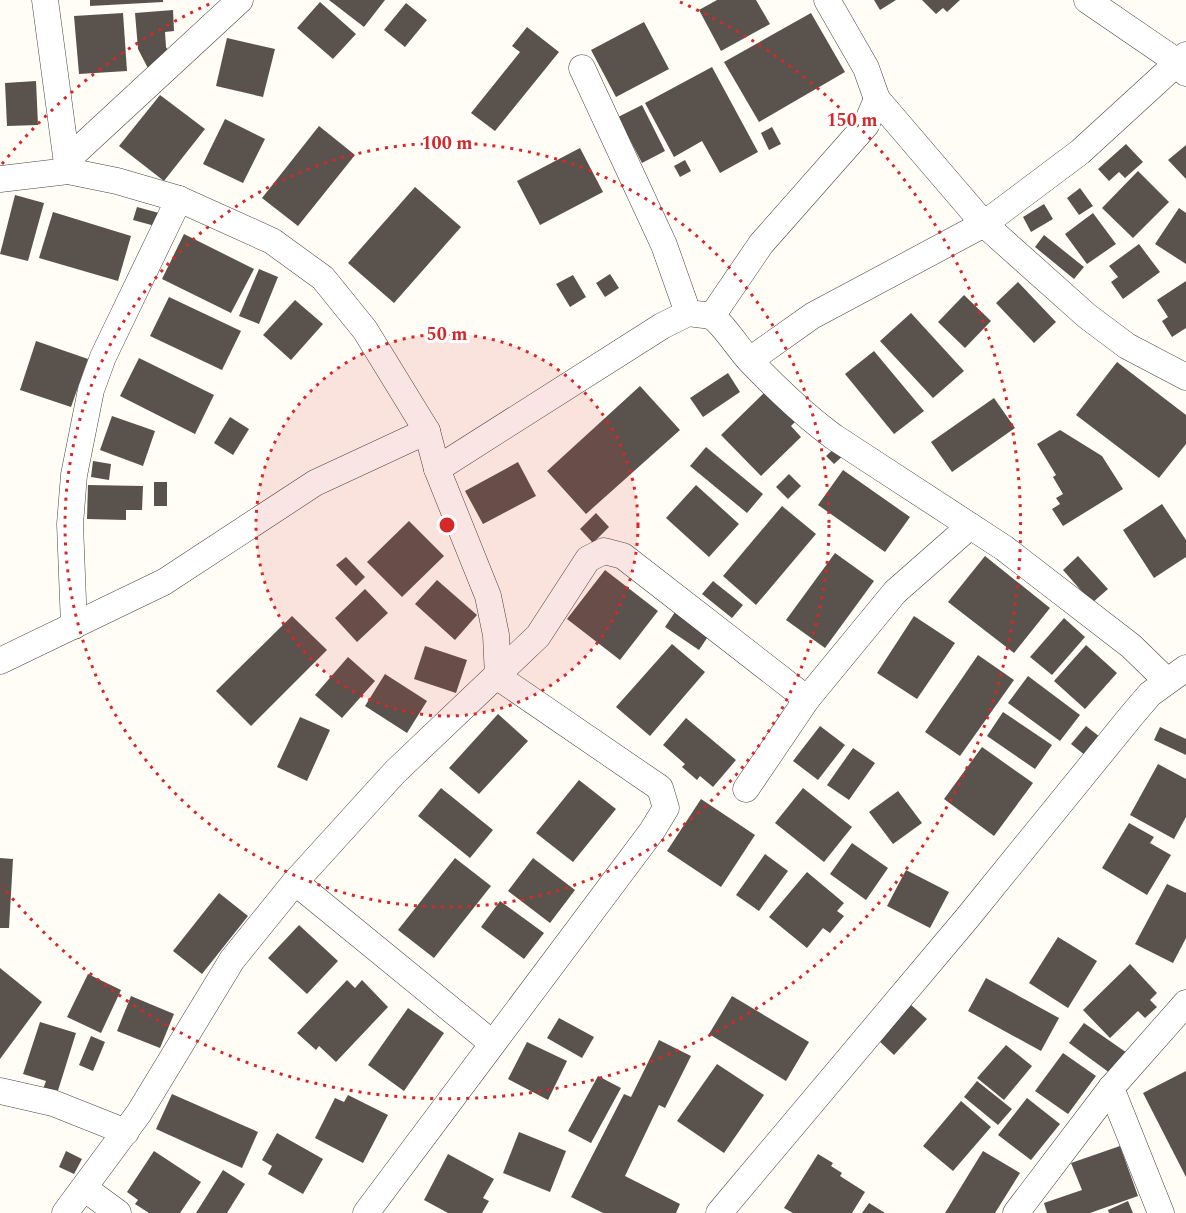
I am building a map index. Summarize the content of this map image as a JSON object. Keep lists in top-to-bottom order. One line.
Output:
{"rings":["150 m","100 m","50 m"]}
